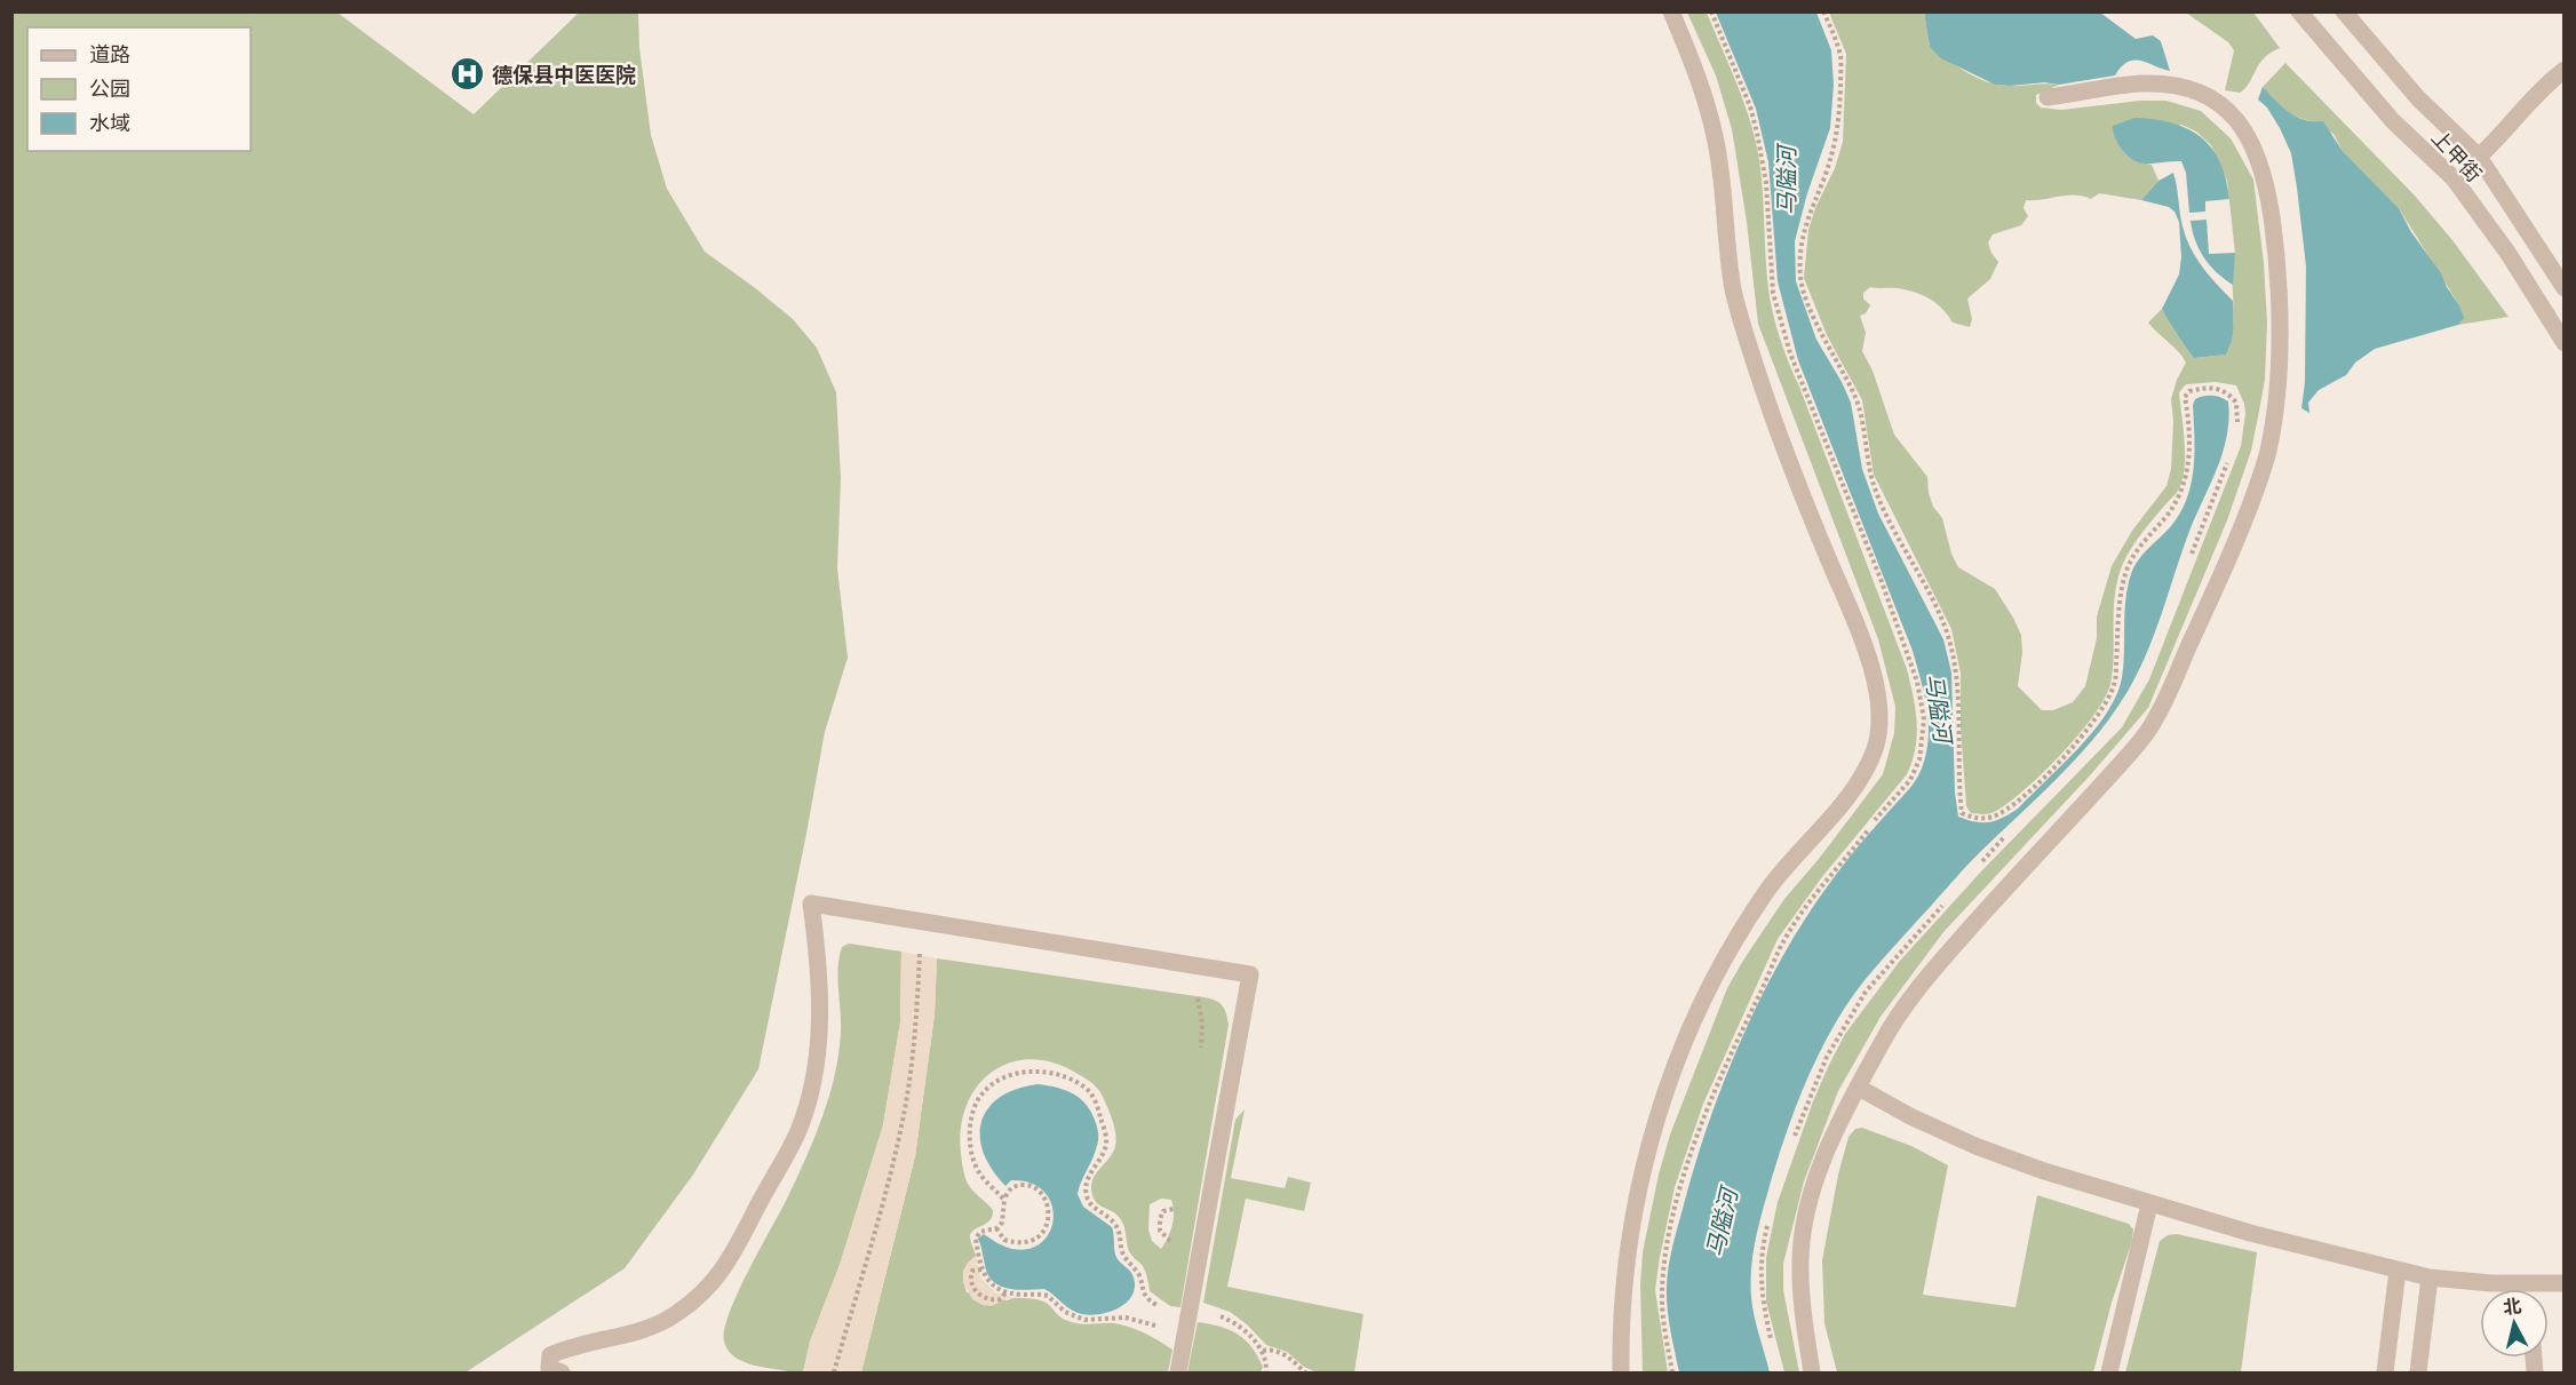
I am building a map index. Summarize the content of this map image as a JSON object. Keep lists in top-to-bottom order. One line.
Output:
{"streets":{"street":["上甲街"]},"water":["马隘河"],"places":{"hospital":["德保县中医医院"]},"legend":["道路","公园","水域"],"north":"top"}
